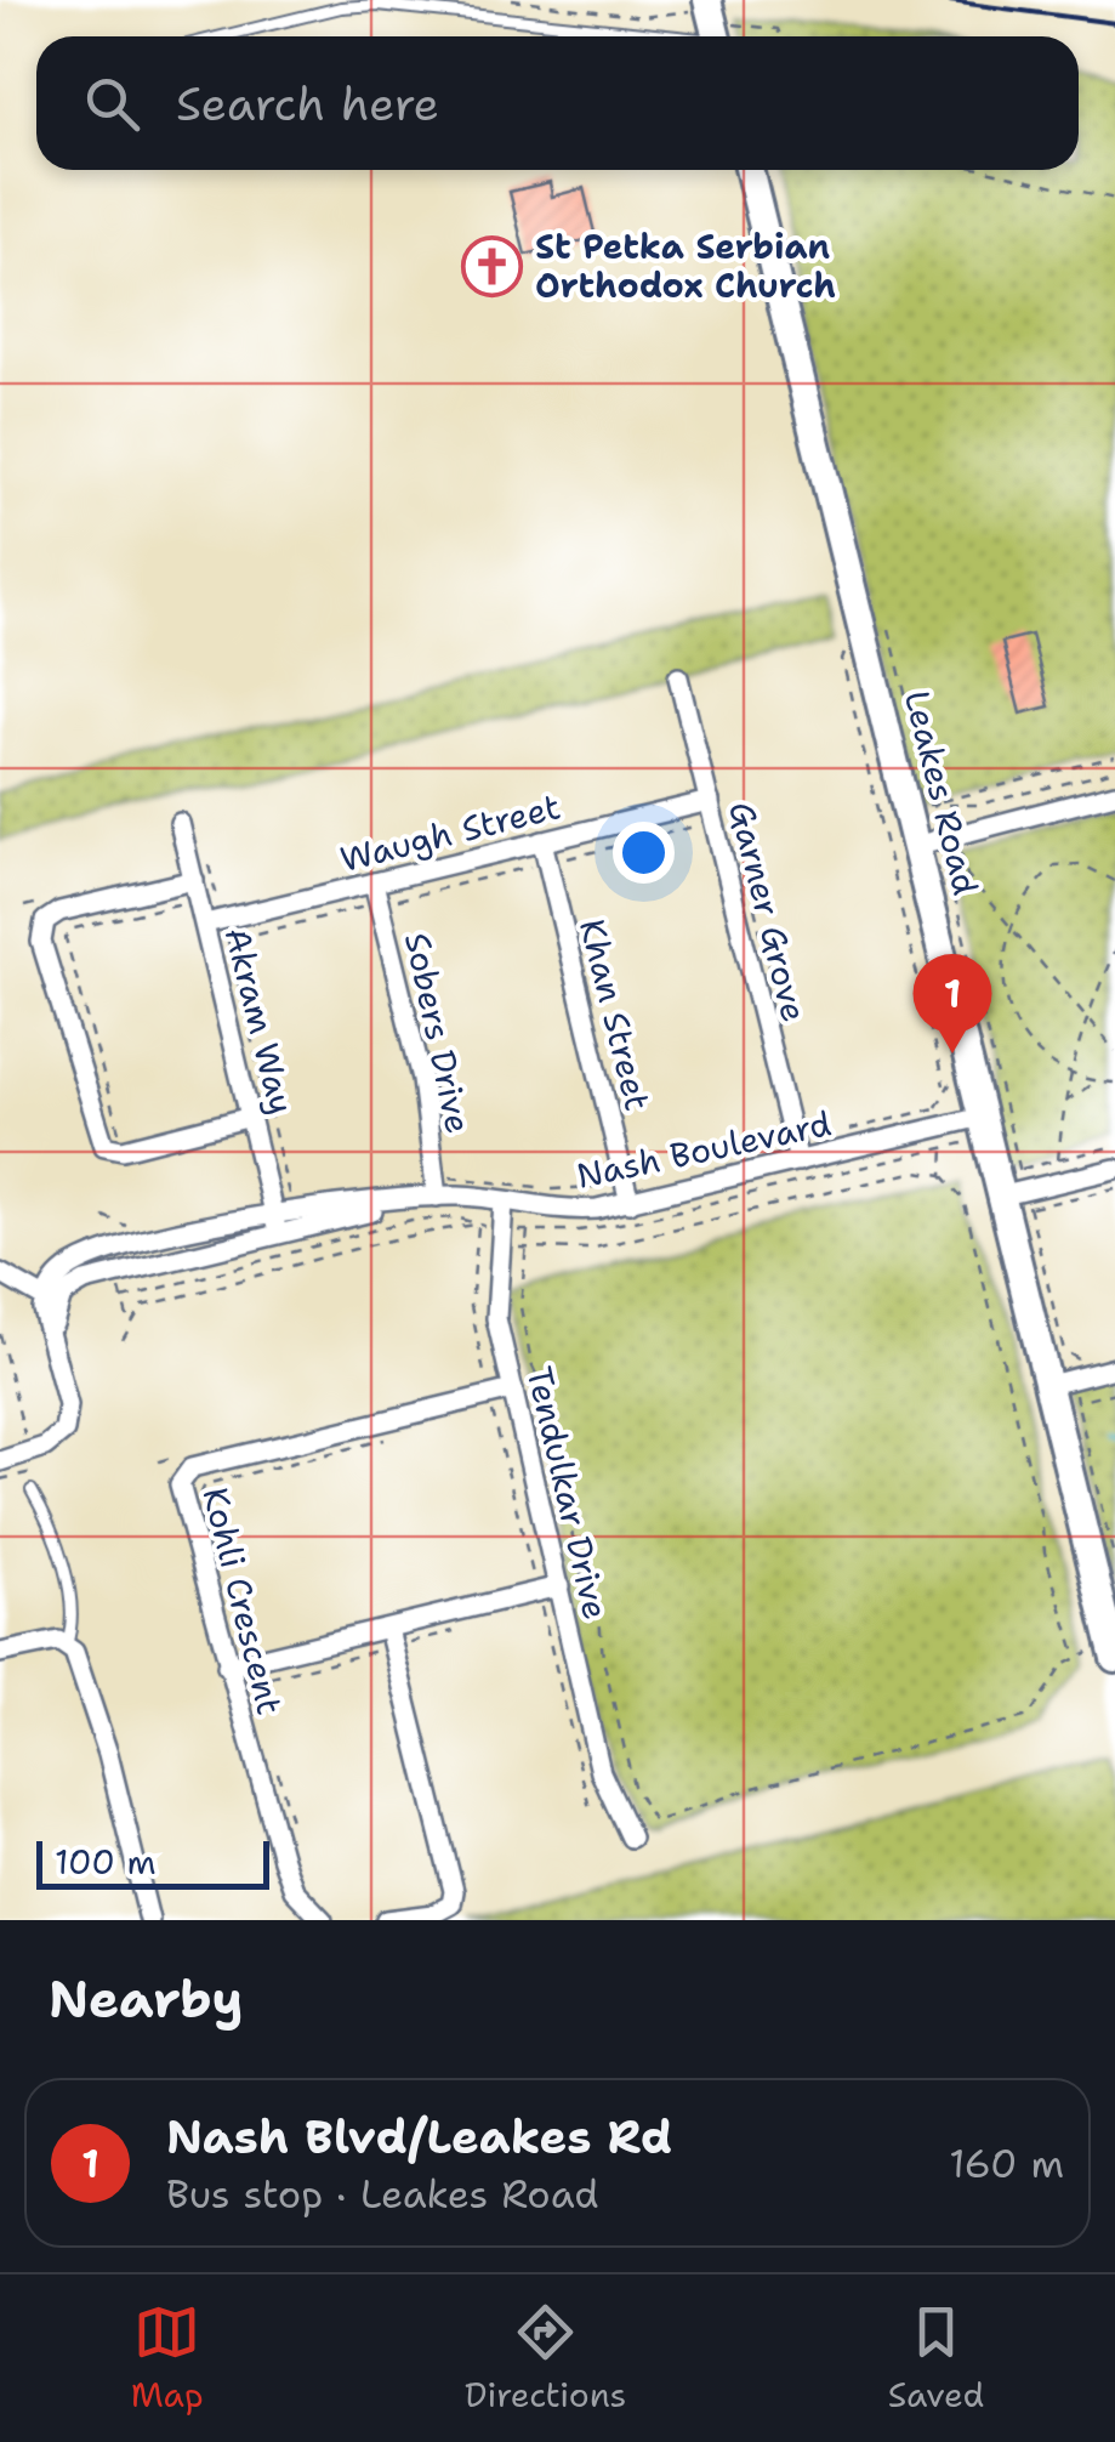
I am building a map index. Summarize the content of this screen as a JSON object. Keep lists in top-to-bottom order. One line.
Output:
{"streets":{"street":["Leakes Road","Waugh Street","Garner Grove","Khan Street","Akram Way","Sobers Drive","Nash Boulevard","Tendulkar Drive","Kohli Crescent"]},"crossings":[["Leakes Road","Nash Boulevard"],["Waugh Street","Garner Grove"],["Waugh Street","Khan Street"],["Waugh Street","Akram Way"],["Waugh Street","Sobers Drive"],["Garner Grove","Nash Boulevard"],["Khan Street","Nash Boulevard"],["Akram Way","Nash Boulevard"],["Sobers Drive","Nash Boulevard"],["Nash Boulevard","Tendulkar Drive"],["Tendulkar Drive","Kohli Crescent"]],"places":{"church":["St Petka Serbian Orthodox Church"]},"scale_bar":"100 m","page":{"search":"Search here","pins":"1","scale":"100 m","heading":"Nearby","list":[{"mark":"1","name":"Nash Blvd/Leakes Rd","note":"Bus stop · Leakes Road","value":"160 m"}],"nav":["Map","Directions","Saved"]}}
